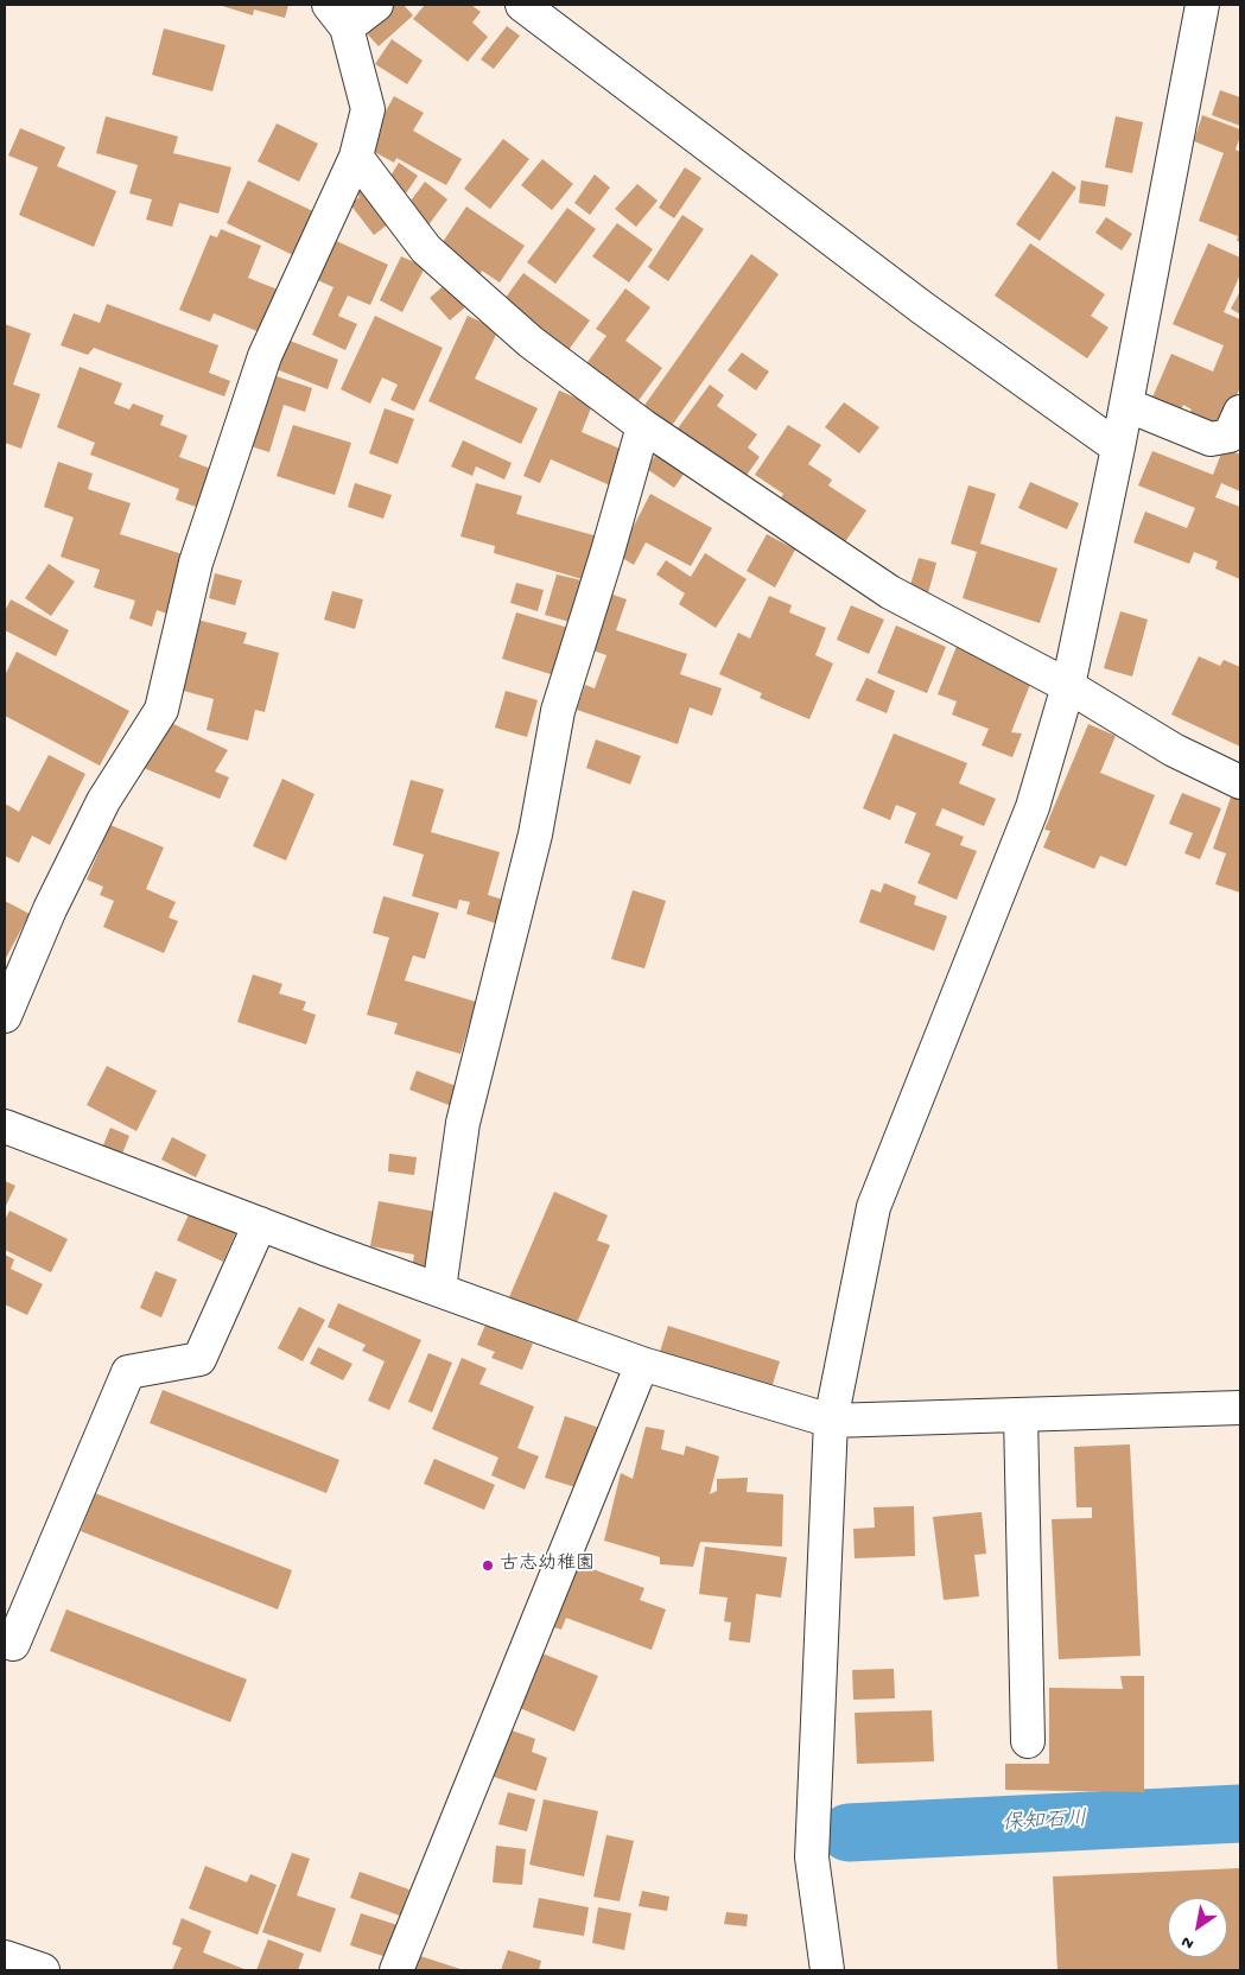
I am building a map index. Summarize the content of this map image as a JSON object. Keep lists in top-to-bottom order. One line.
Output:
{"water":["保知石川"],"places":["古志幼稚園"],"north":"bottom left"}
